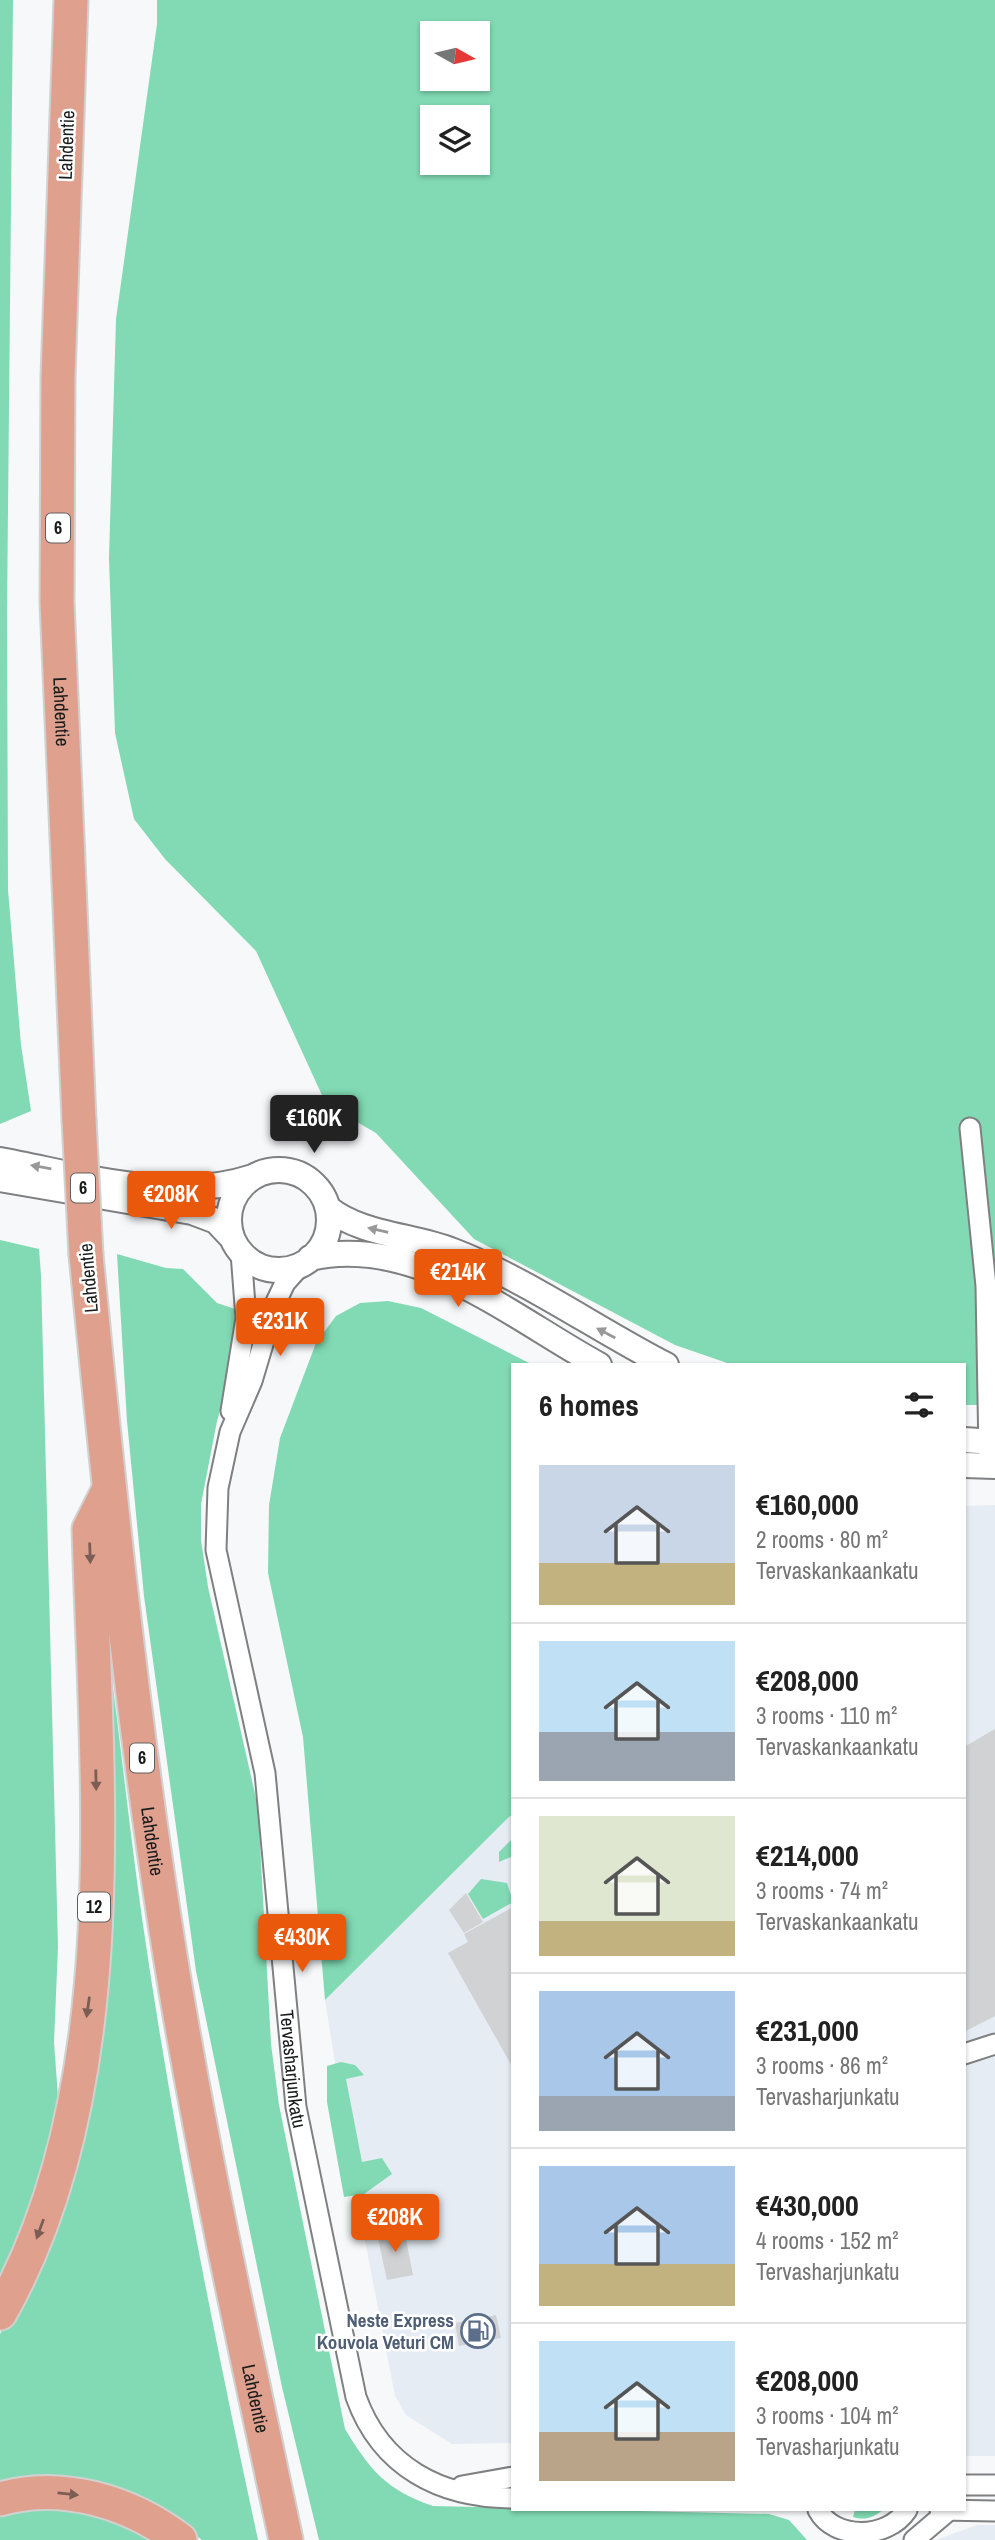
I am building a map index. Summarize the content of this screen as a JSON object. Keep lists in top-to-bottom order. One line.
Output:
{"streets":{"highway":["Lahdentie","6","12"],"street":["Tervasharjunkatu"]},"crossings":[["Lahdentie","12"]],"places":{"fuel station":["Neste Express Kouvola Veturi CM"]},"north":"right","page":{"price":["€160K","€208K","€214K","€231K","€430K","€208K"],"heading":"6 homes","list":[{"name":"€160,000","note":"2 rooms · 80 m² · Tervaskankaankatu"},{"name":"€208,000","note":"3 rooms · 110 m² · Tervaskankaankatu"},{"name":"€214,000","note":"3 rooms · 74 m² · Tervaskankaankatu"},{"name":"€231,000","note":"3 rooms · 86 m² · Tervasharjunkatu"},{"name":"€430,000","note":"4 rooms · 152 m² · Tervasharjunkatu"},{"name":"€208,000","note":"3 rooms · 104 m² · Tervasharjunkatu"}]}}
